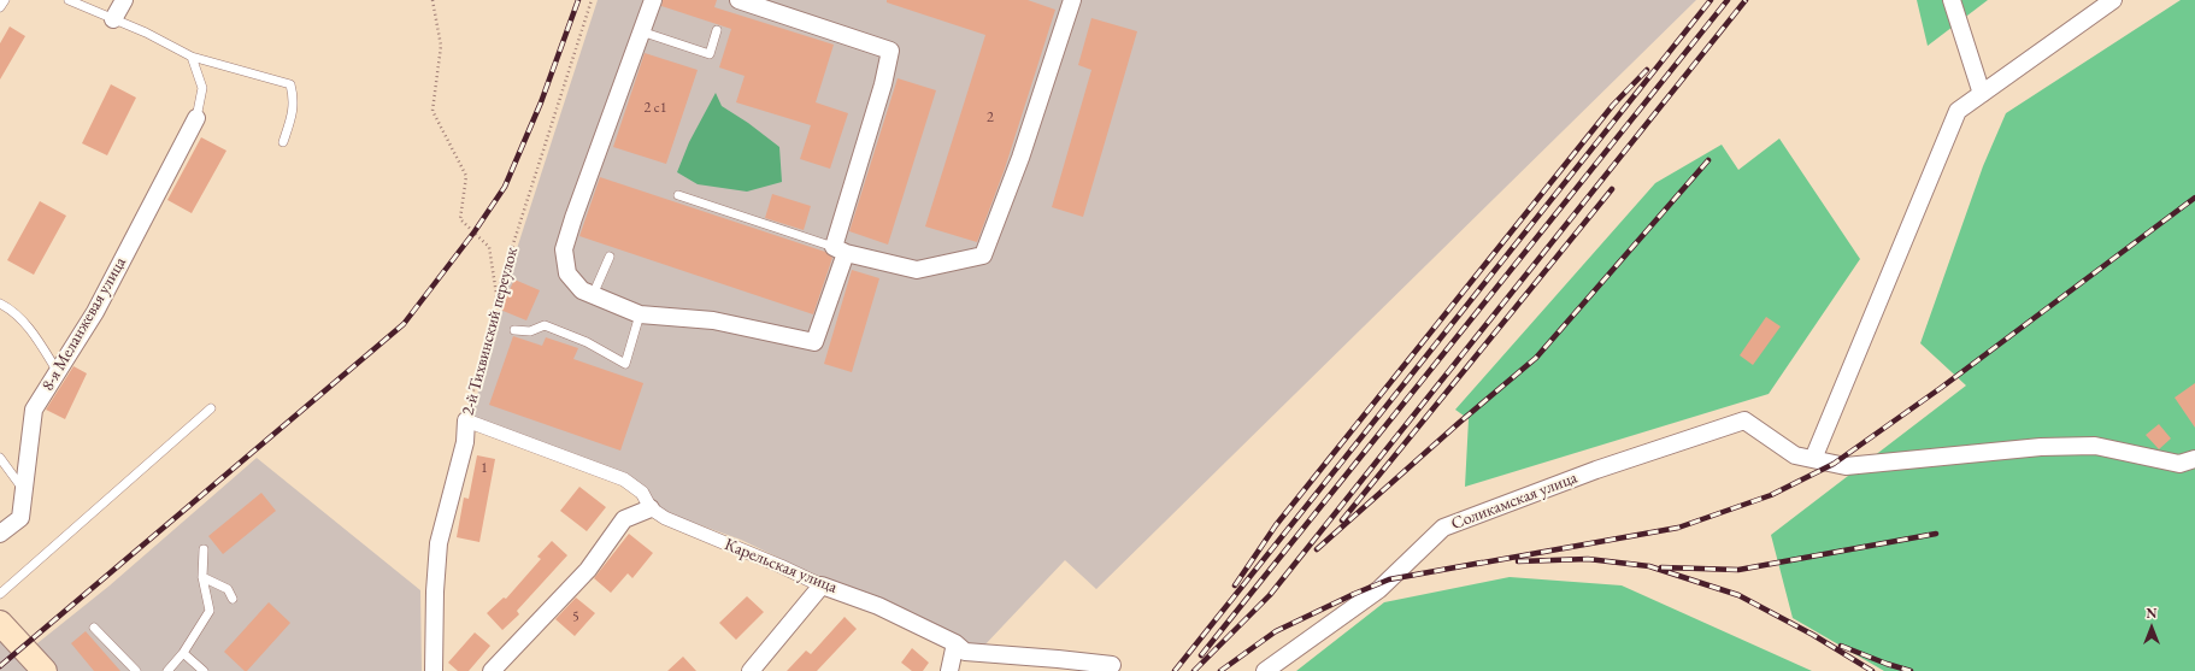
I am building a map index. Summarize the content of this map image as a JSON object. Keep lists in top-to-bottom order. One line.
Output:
{"streets":{"street":["8-я Меланжевая улица","2-й Тихвинский переулок","Соликамская улица","Карельская улица"]},"crossings":[["2-й Тихвинский переулок","Карельская улица"]],"house_numbers":["2 с1","2","1","5"],"north":"top"}
